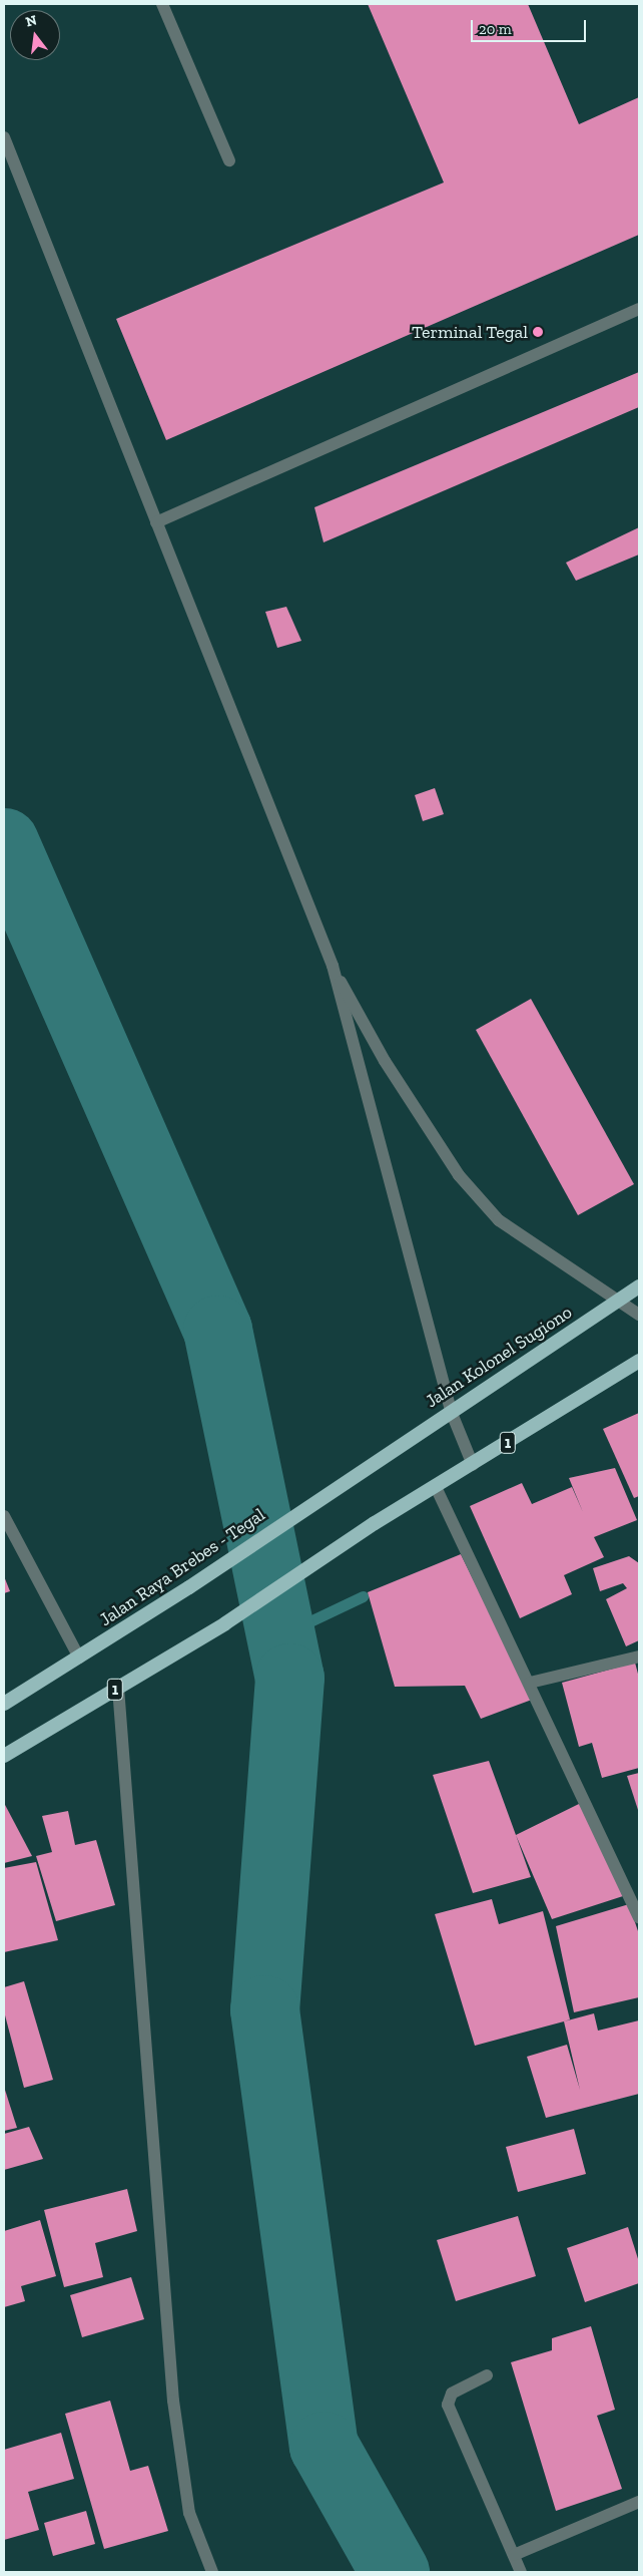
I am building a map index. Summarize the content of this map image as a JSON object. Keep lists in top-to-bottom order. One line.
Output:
{"streets":{"highway":["Jalan Kolonel Sugiono","1","Jalan Raya Brebes - Tegal"]},"crossings":[["Jalan Kolonel Sugiono","Jalan Raya Brebes - Tegal"]],"places":["Terminal Tegal"],"scale_bar":"20 m","north":"top"}
